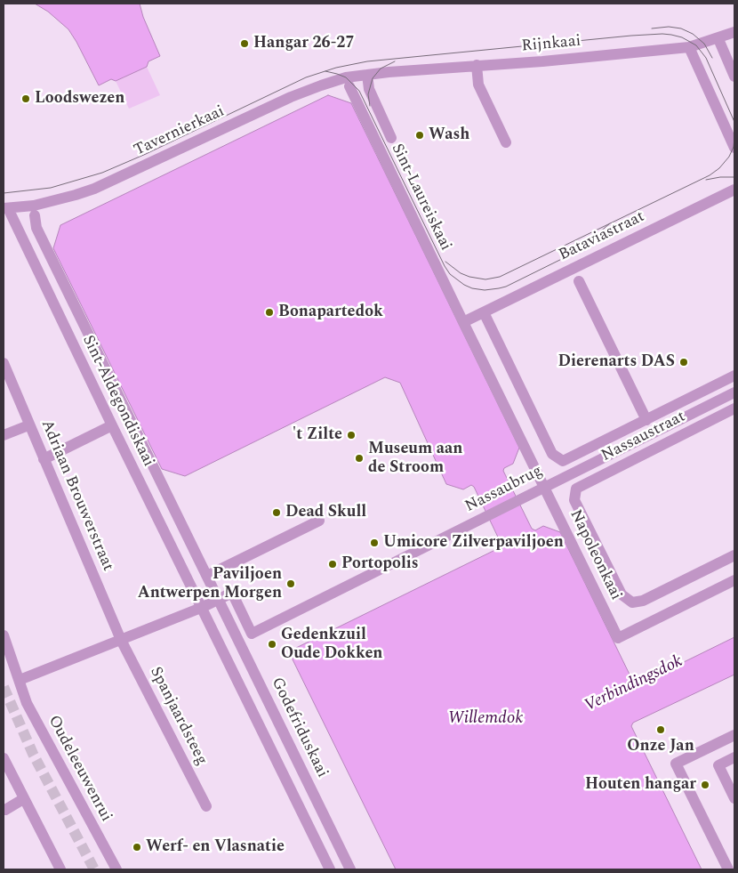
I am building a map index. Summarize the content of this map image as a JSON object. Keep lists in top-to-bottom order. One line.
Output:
{"streets":{"street":["Rijnkaai","Tavernierkaai","Sint-Laureiskaai","Bataviastraat","Sint-Aldegondiskaai","Nassaustraat","Nassaubrug","Adriaan Brouwerstraat","Napoleonkaai","Spanjaardsteeg","Godefriduskaai","Oudeleeuwenrui"]},"crossings":[["Rijnkaai","Tavernierkaai"],["Rijnkaai","Sint-Laureiskaai"],["Tavernierkaai","Sint-Laureiskaai"],["Tavernierkaai","Sint-Aldegondiskaai"],["Sint-Laureiskaai","Nassaubrug"],["Sint-Laureiskaai","Napoleonkaai"],["Bataviastraat","Nassaustraat"],["Sint-Aldegondiskaai","Nassaubrug"],["Sint-Aldegondiskaai","Godefriduskaai"],["Nassaustraat","Nassaubrug"],["Nassaustraat","Napoleonkaai"],["Nassaubrug","Napoleonkaai"],["Nassaubrug","Godefriduskaai"],["Adriaan Brouwerstraat","Spanjaardsteeg"]],"water":["Verbindingsdok","Willemdok"],"places":["Hangar 26-27","Loodswezen","Wash","Bonapartedok","Dierenarts DAS","'t Zilte","Museum aan de Stroom","Dead Skull","Umicore Zilverpaviljoen","Portopolis","Paviljoen Antwerpen Morgen","Gedenkzuil Oude Dokken","Onze Jan","Houten hangar","Werf- en Vlasnatie"]}
